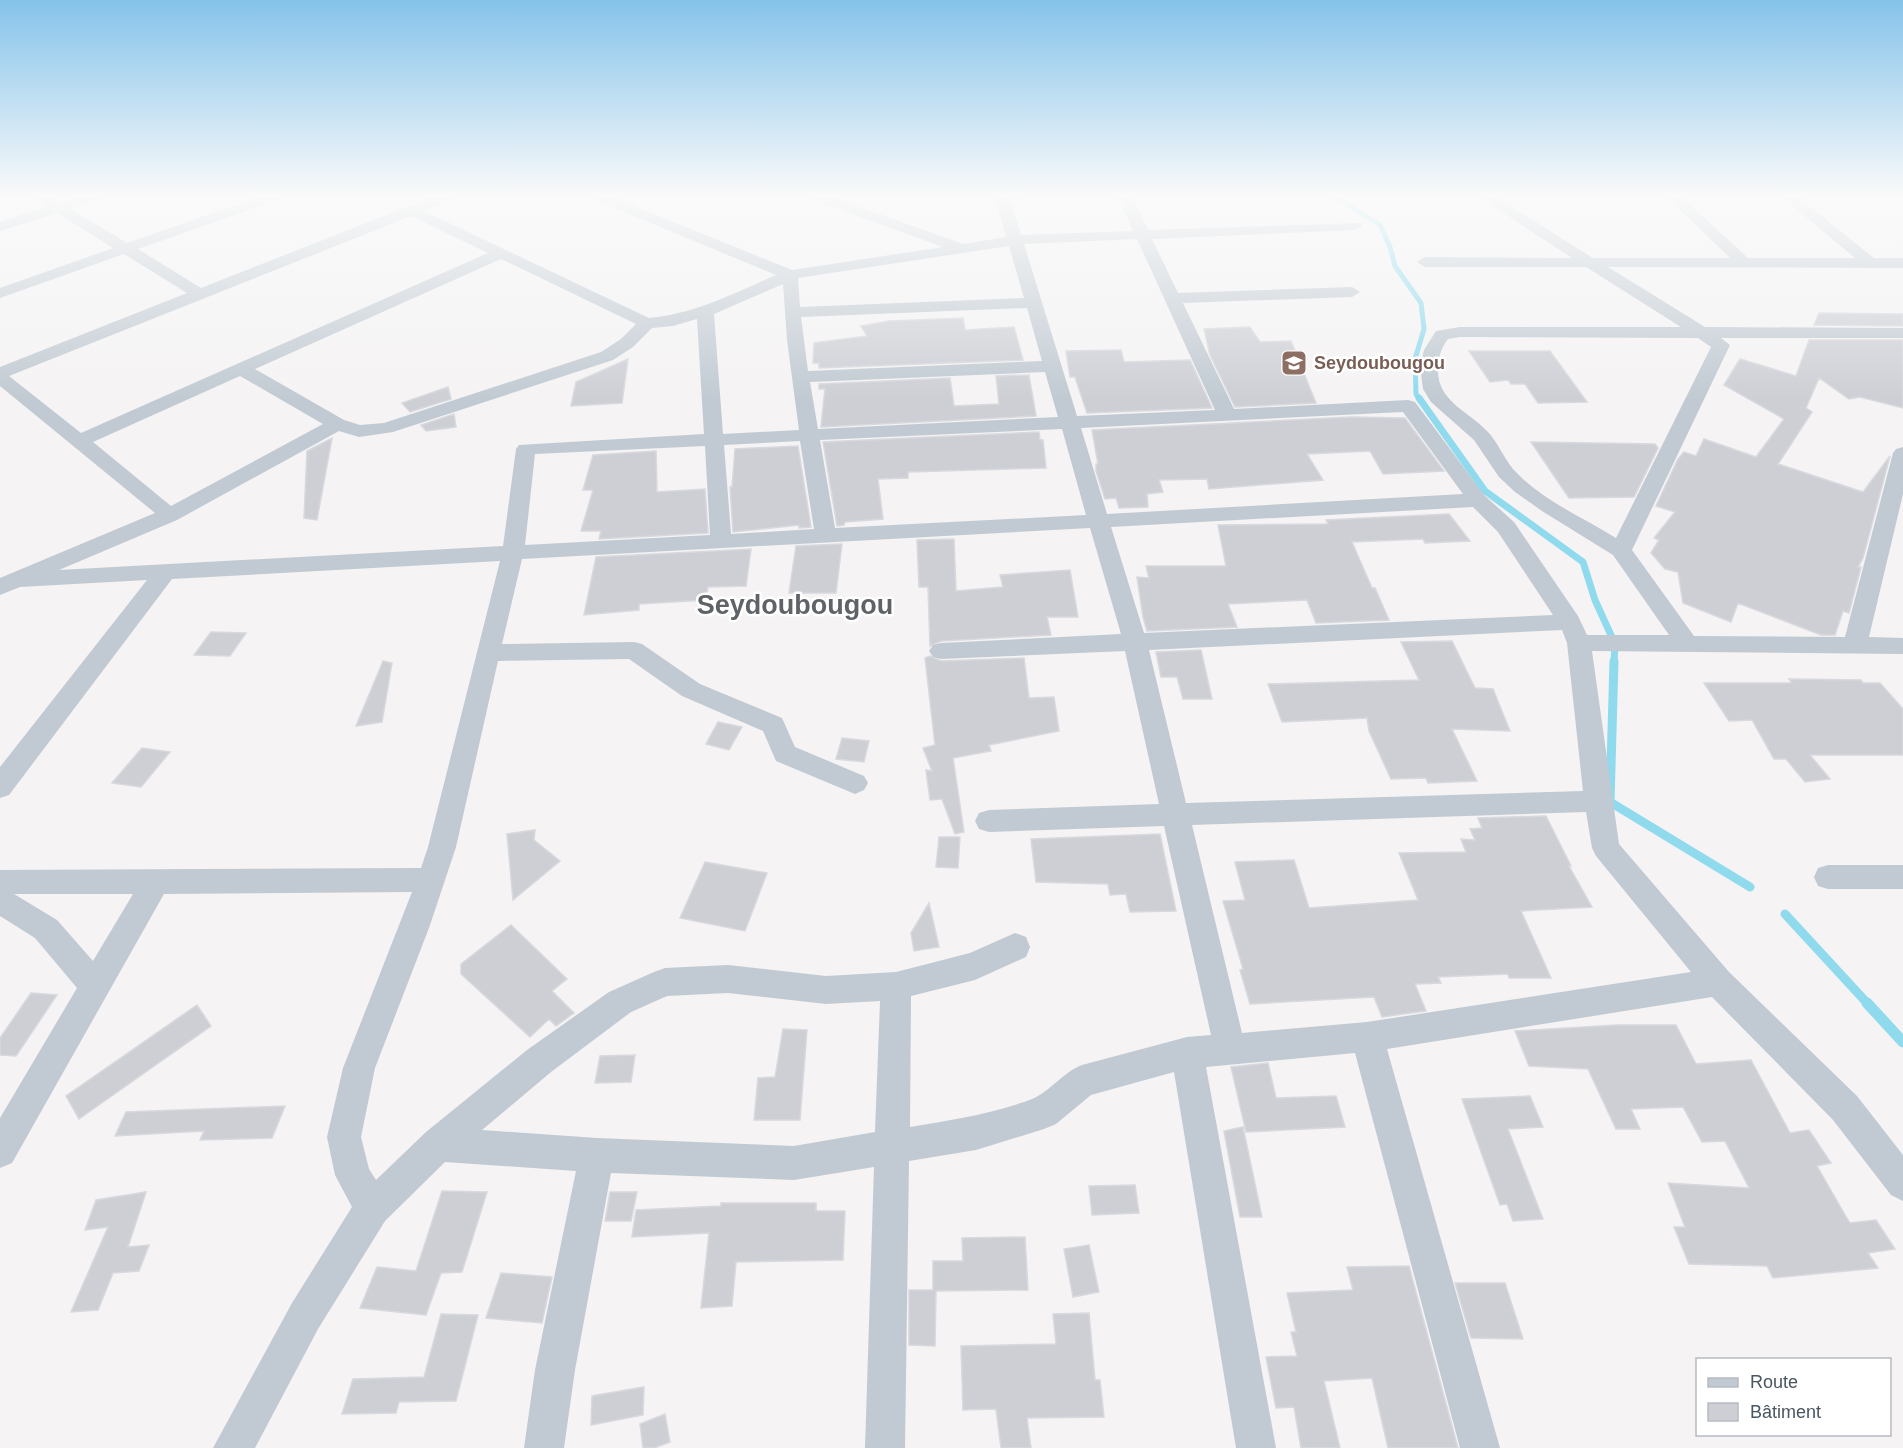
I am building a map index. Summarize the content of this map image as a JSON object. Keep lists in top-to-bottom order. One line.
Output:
{"districts":["Seydoubougou"],"places":{"school or university":["Seydoubougou"]},"legend":["Route","Bâtiment"]}
